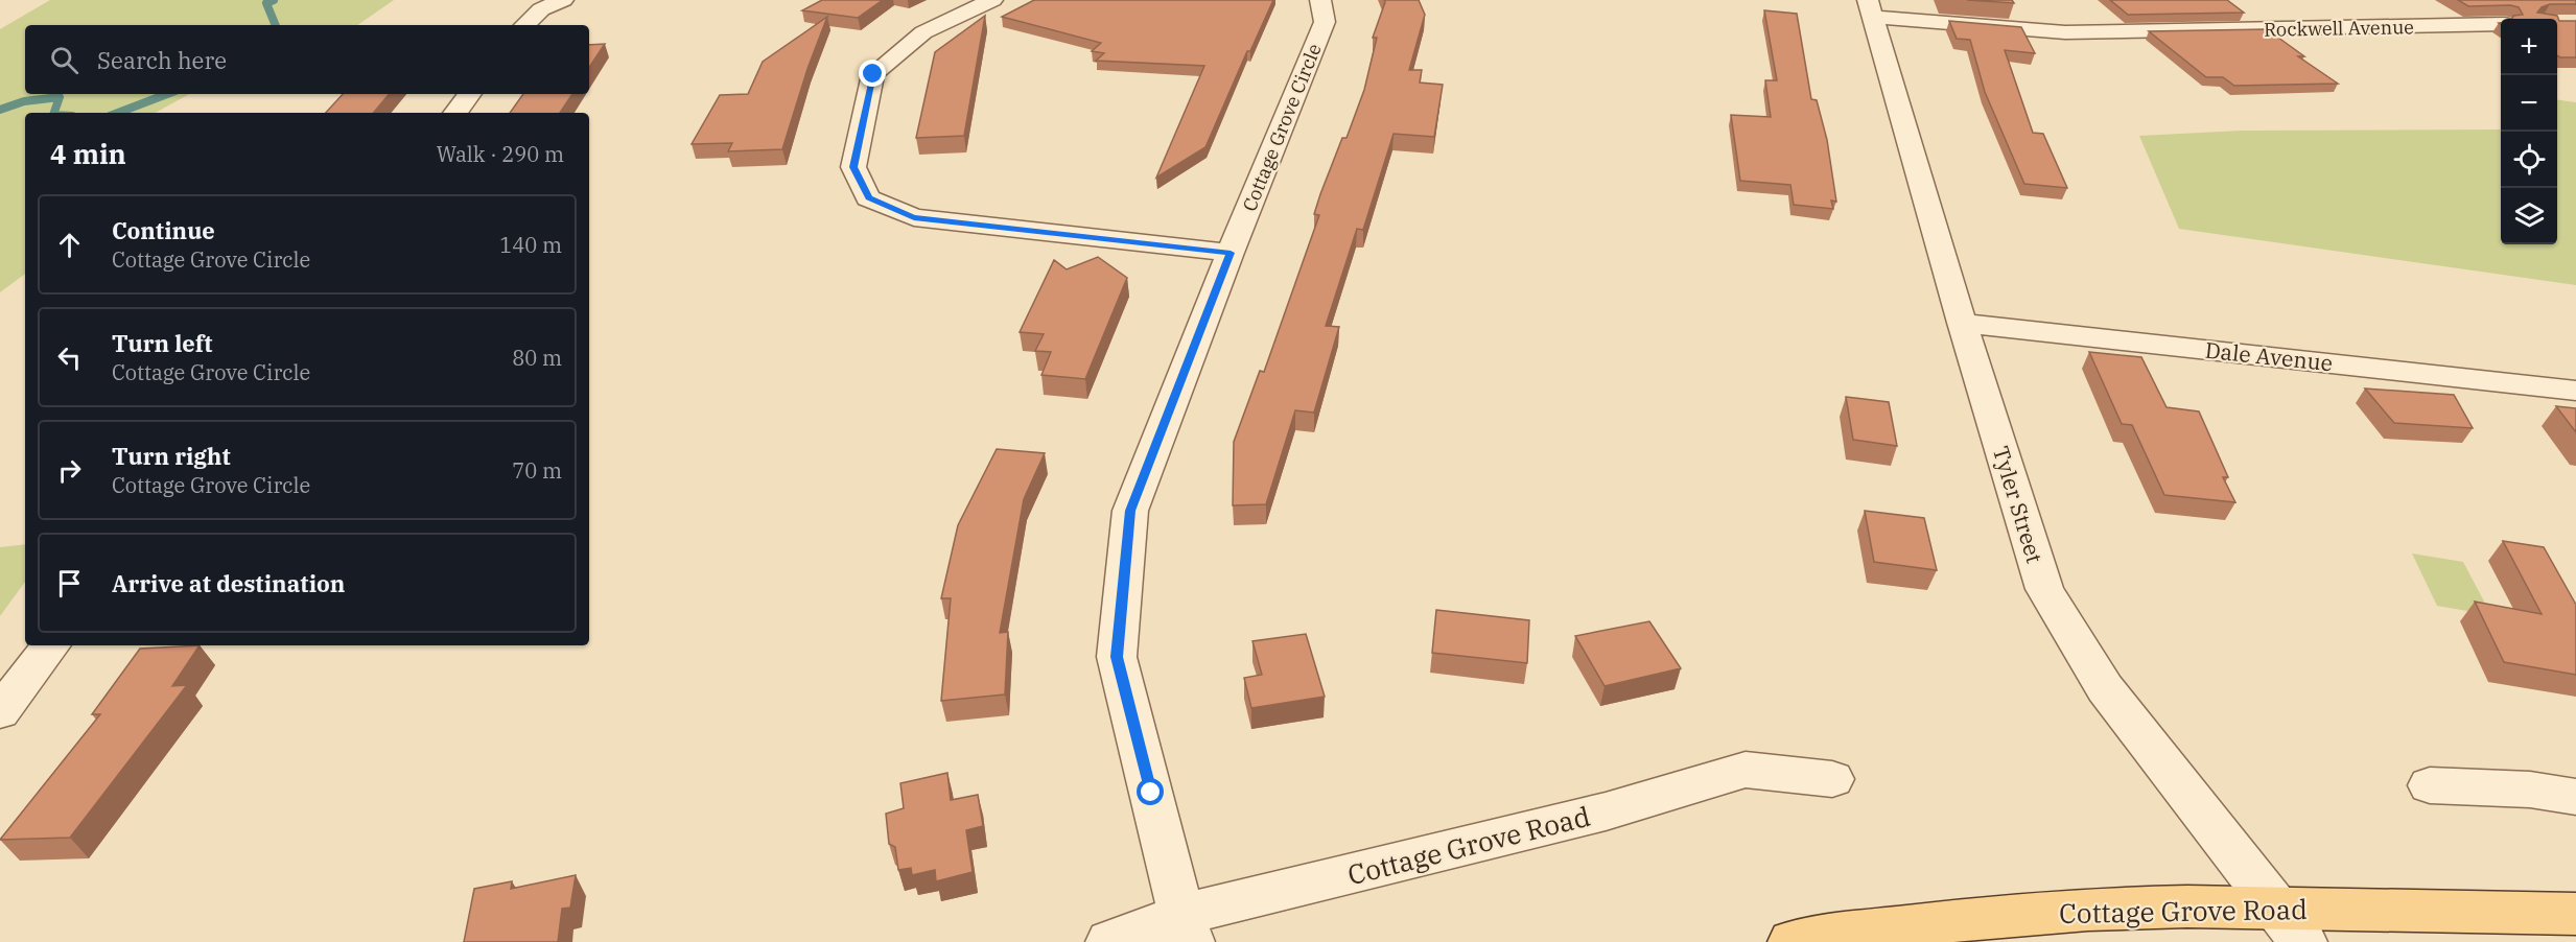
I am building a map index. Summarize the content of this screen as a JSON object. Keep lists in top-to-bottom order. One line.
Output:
{"streets":{"main road":["Cottage Grove Road"],"street":["Rockwell Avenue","Cottage Grove Circle","Dale Avenue","Tyler Street"]},"crossings":[["Rockwell Avenue","Tyler Street"],["Cottage Grove Circle","Cottage Grove Road"],["Dale Avenue","Tyler Street"],["Tyler Street","Cottage Grove Road"]],"page":{"map_buttons":["+","−"],"search":"Search here","heading":["4 min","Walk · 290 m"],"list":[["Continue","Cottage Grove Circle","140 m"],["Turn left","Cottage Grove Circle","80 m"],["Turn right","Cottage Grove Circle","70 m"],"Arrive at destination"]}}
